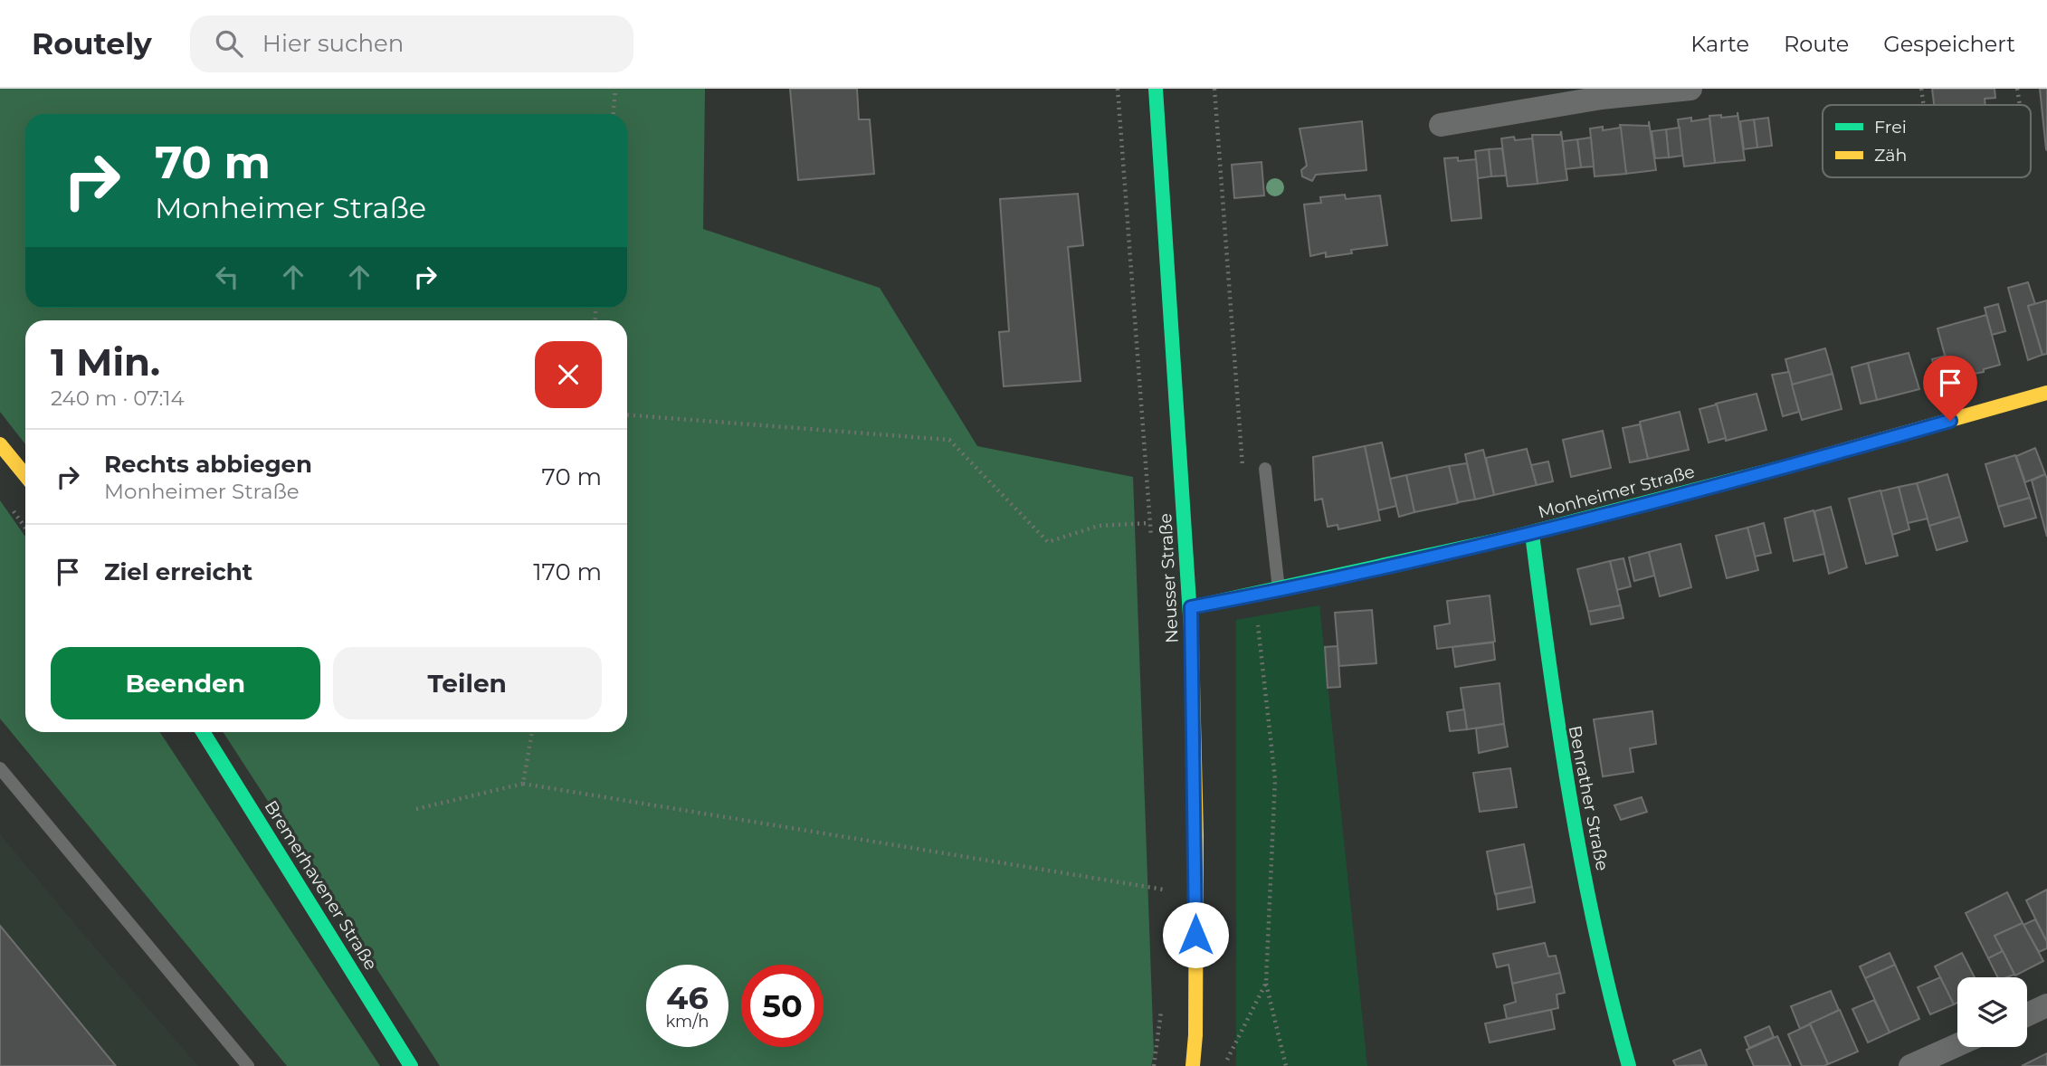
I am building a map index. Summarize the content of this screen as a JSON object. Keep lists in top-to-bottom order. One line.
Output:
{"streets":{"main road":["Monheimer Straße","Neusser Straße","Benrather Straße","Bremerhavener Straße"]},"crossings":[["Monheimer Straße","Neusser Straße"],["Monheimer Straße","Benrather Straße"]],"legend":["Frei","Zäh"],"page":{"header":"Routely","search":"Hier suchen","nav":["Karte","Route","Gespeichert"],"turn":["70 m","Monheimer Straße"],"heading":["1 Min.","240 m · 07:14"],"list":[{"name":"Rechts abbiegen","note":"Monheimer Straße","value":"70 m"},{"name":"Ziel erreicht","value":"170 m"}],"buttons":["Beenden","Teilen"],"speed":"46 km/h","limit":"50"}}
